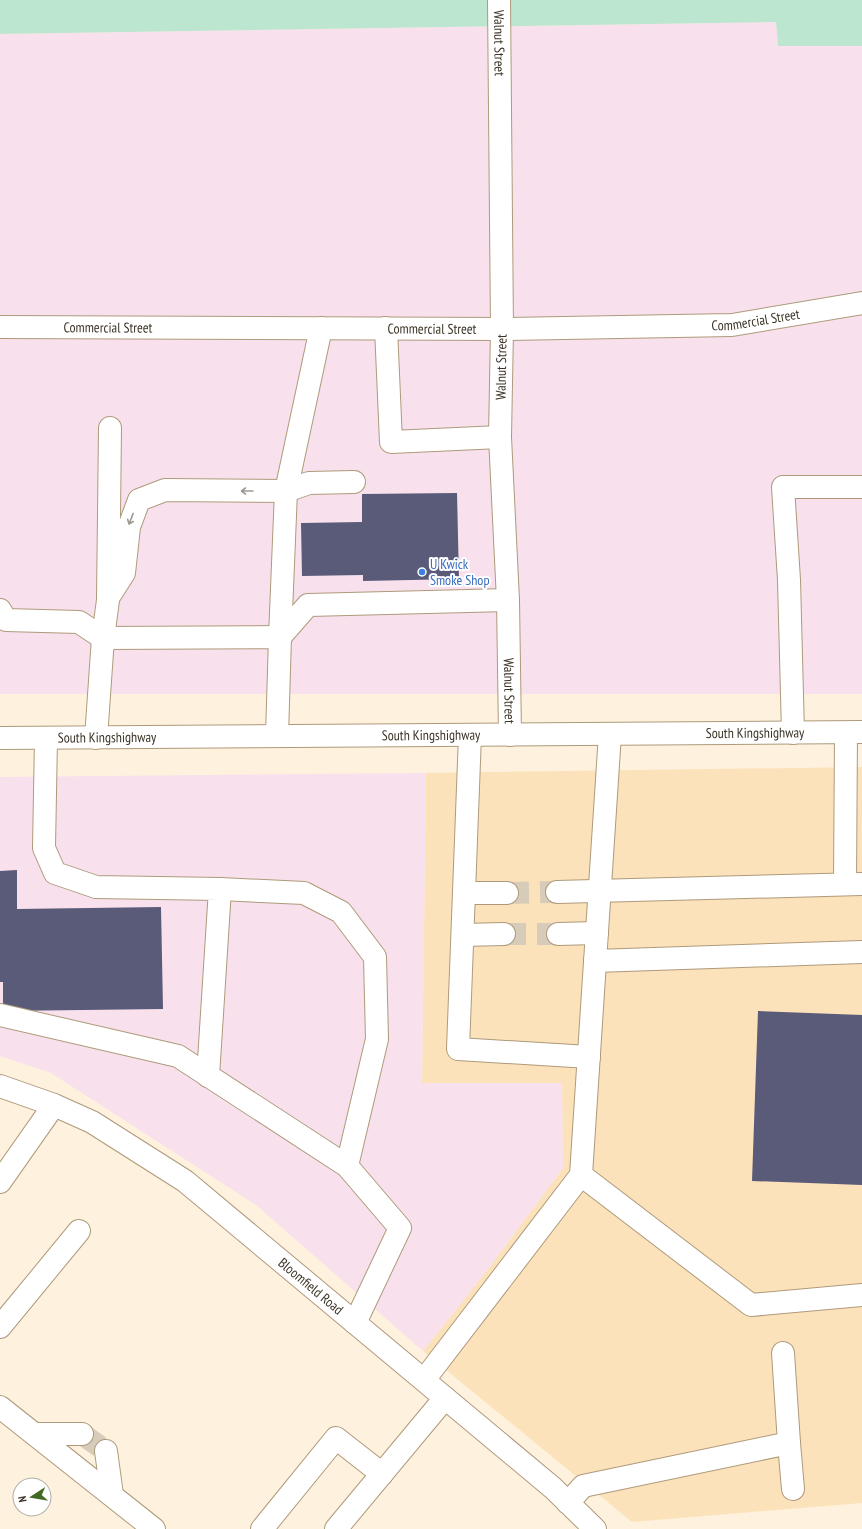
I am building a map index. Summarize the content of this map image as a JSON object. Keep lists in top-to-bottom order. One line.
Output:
{"streets":{"street":["Walnut Street","Commercial Street","South Kingshighway","Bloomfield Road"]},"crossings":[["Walnut Street","Commercial Street"],["Walnut Street","South Kingshighway"]],"places":["U Kwick Smoke Shop"],"north":"left"}
